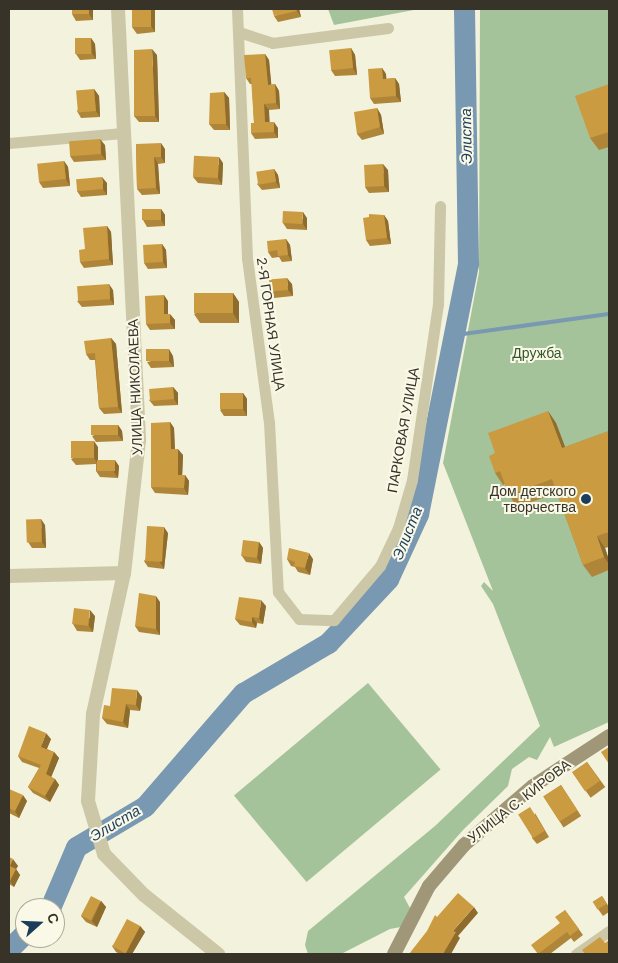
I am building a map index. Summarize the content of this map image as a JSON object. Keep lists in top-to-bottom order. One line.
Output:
{"streets":{"main road":["УЛИЦА С. КИРОВА"],"street":["2-Я ГОРНАЯ УЛИЦА","УЛИЦА НИКОЛАЕВА","ПАРКОВАЯ УЛИЦА"]},"crossings":[["2-Я ГОРНАЯ УЛИЦА","ПАРКОВАЯ УЛИЦА"]],"water":["Элиста"],"parks":["Дружба"],"places":["Дом детского творчества"],"north":"right"}
